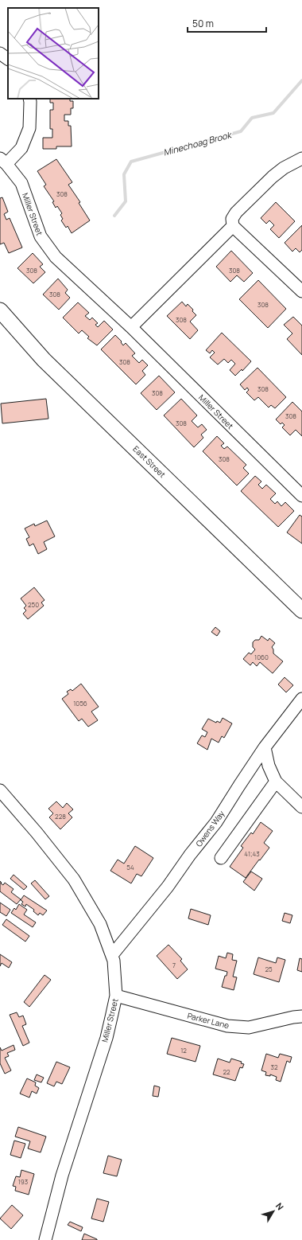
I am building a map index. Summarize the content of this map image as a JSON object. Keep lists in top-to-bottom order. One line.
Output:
{"streets":{"main road":["East Street"],"street":["Miller Street","Owens Way","Parker Lane"]},"crossings":[["Miller Street","Owens Way"],["Miller Street","Parker Lane"]],"water":["Minechoag Brook"],"house_numbers":["308","308","308","308","308","308","308","308","308","308","308","308","250","1060","1056","228","41;43","54","7","25","12","32","22","193"],"scale_bar":"50 m","north":"top right"}
